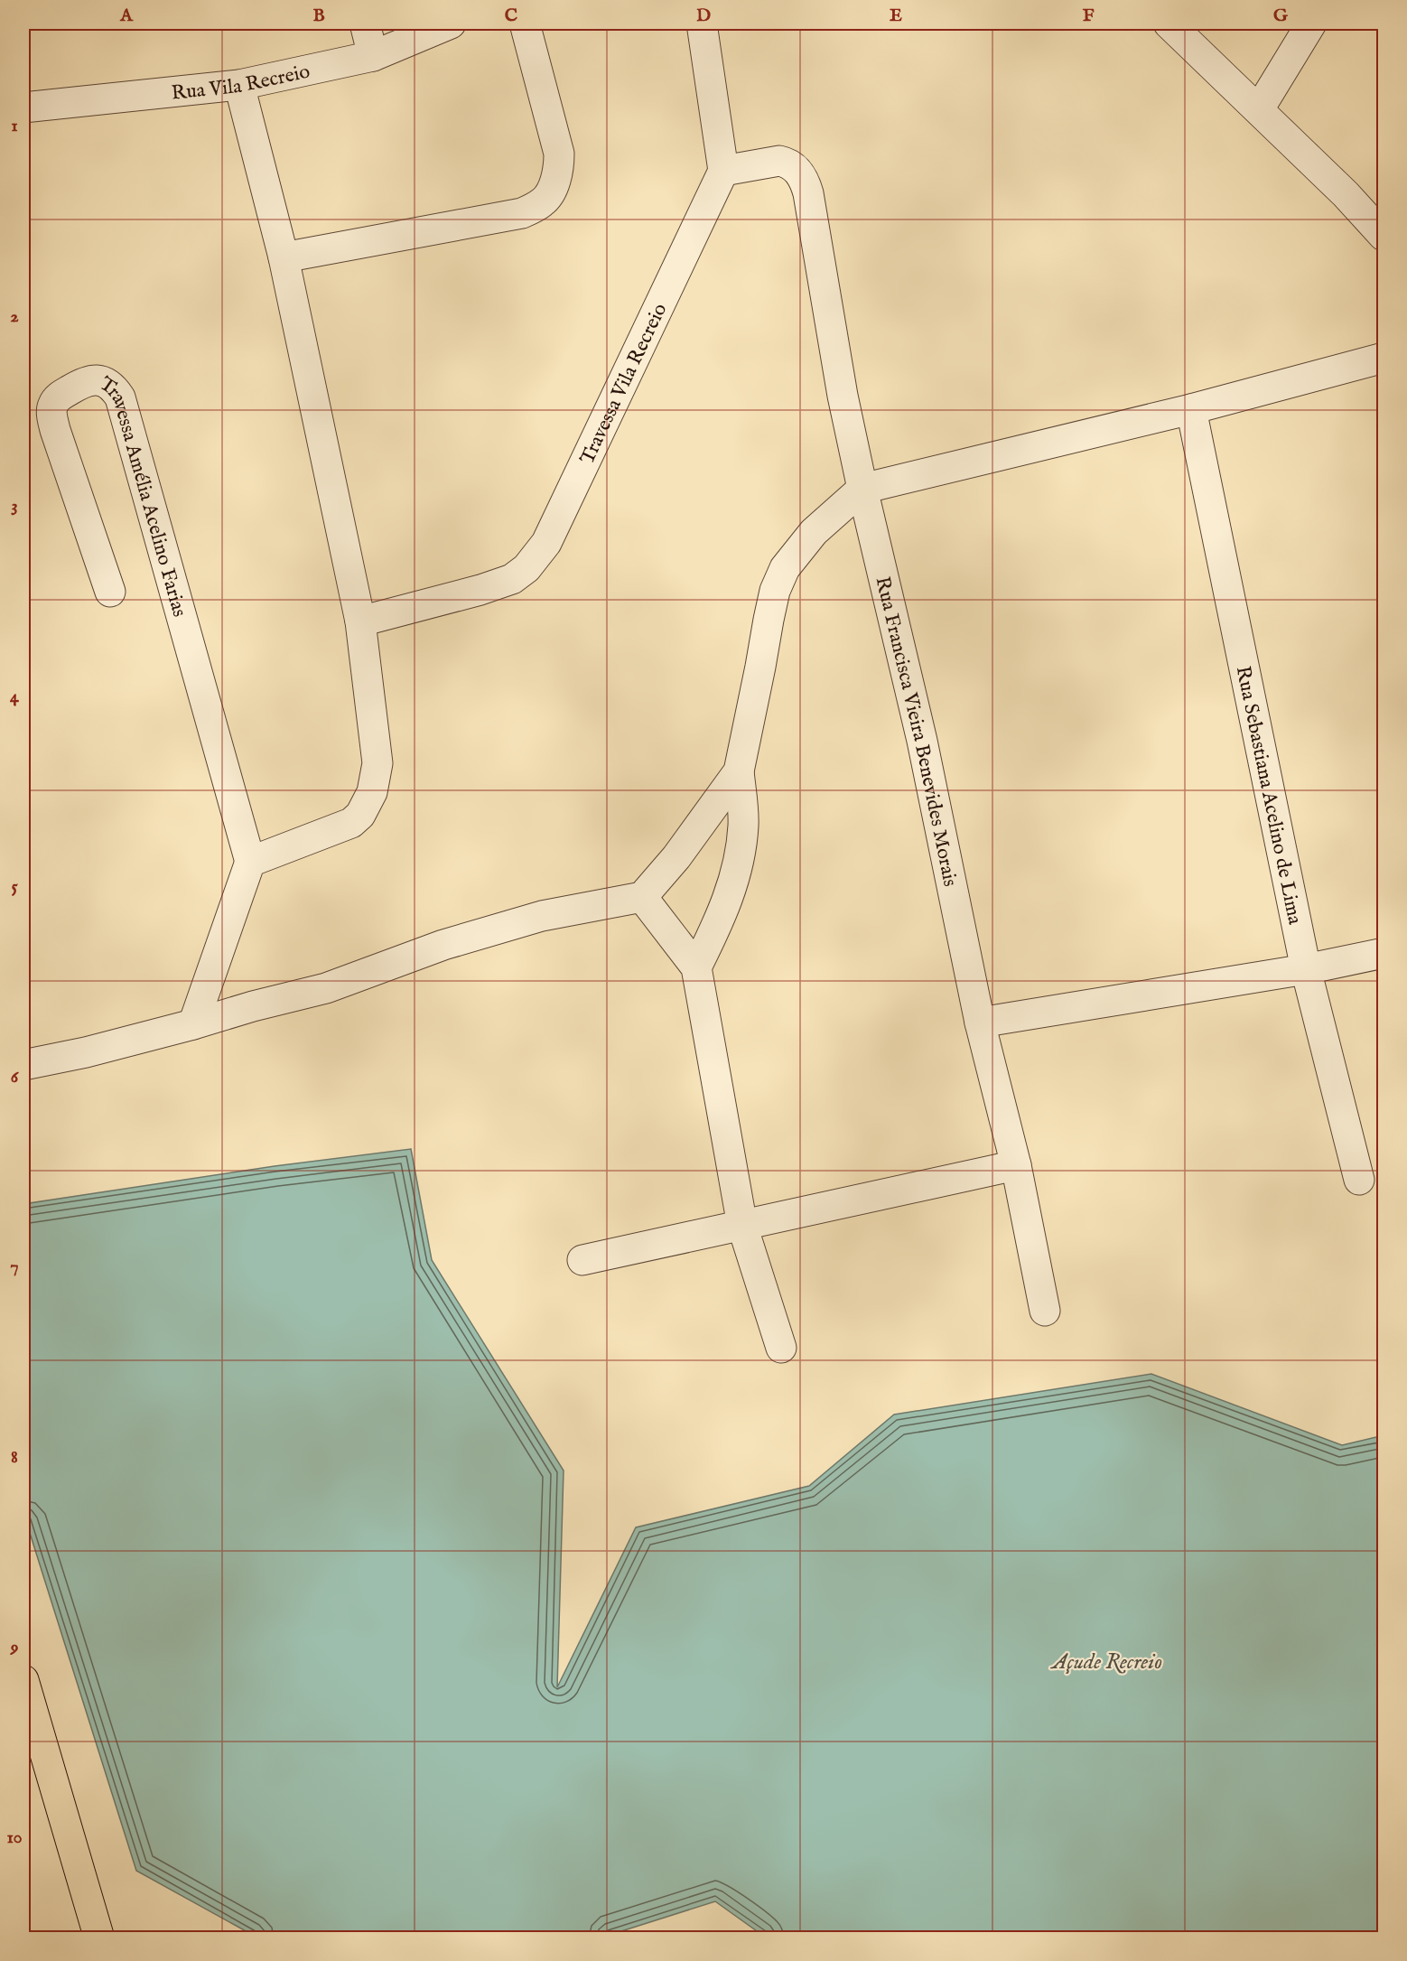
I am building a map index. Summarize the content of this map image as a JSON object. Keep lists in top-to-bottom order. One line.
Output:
{"streets":{"street":["Rua Vila Recreio","Travessa Vila Recreio","Travessa Amélia Acelino Farias","Rua Francisca Vieira Benevides Morais","Rua Sebastiana Acelino de Lima"]},"crossings":[["Travessa Vila Recreio","Rua Francisca Vieira Benevides Morais"]],"water":["Açude Recreio"],"grid":{"columns":["A","B","C","D","E","F","G"],"rows":["1","2","3","4","5","6","7","8","9","10"]}}
